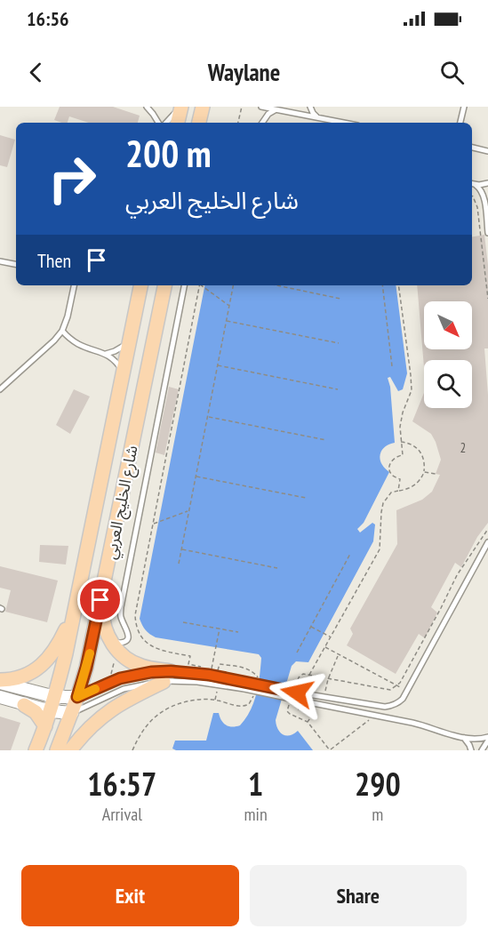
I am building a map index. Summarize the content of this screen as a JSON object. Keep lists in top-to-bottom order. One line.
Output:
{"streets":{"main road":["شارع الخليج العربي"]},"house_numbers":["2"],"north":"bottom right","page":{"status":"16:56","header":"Waylane","turn":["200 m","شارع الخليج العربي"],"then":"Then","eta":["16:57","Arrival","1","min","290","m"],"buttons":["Exit","Share"]}}
